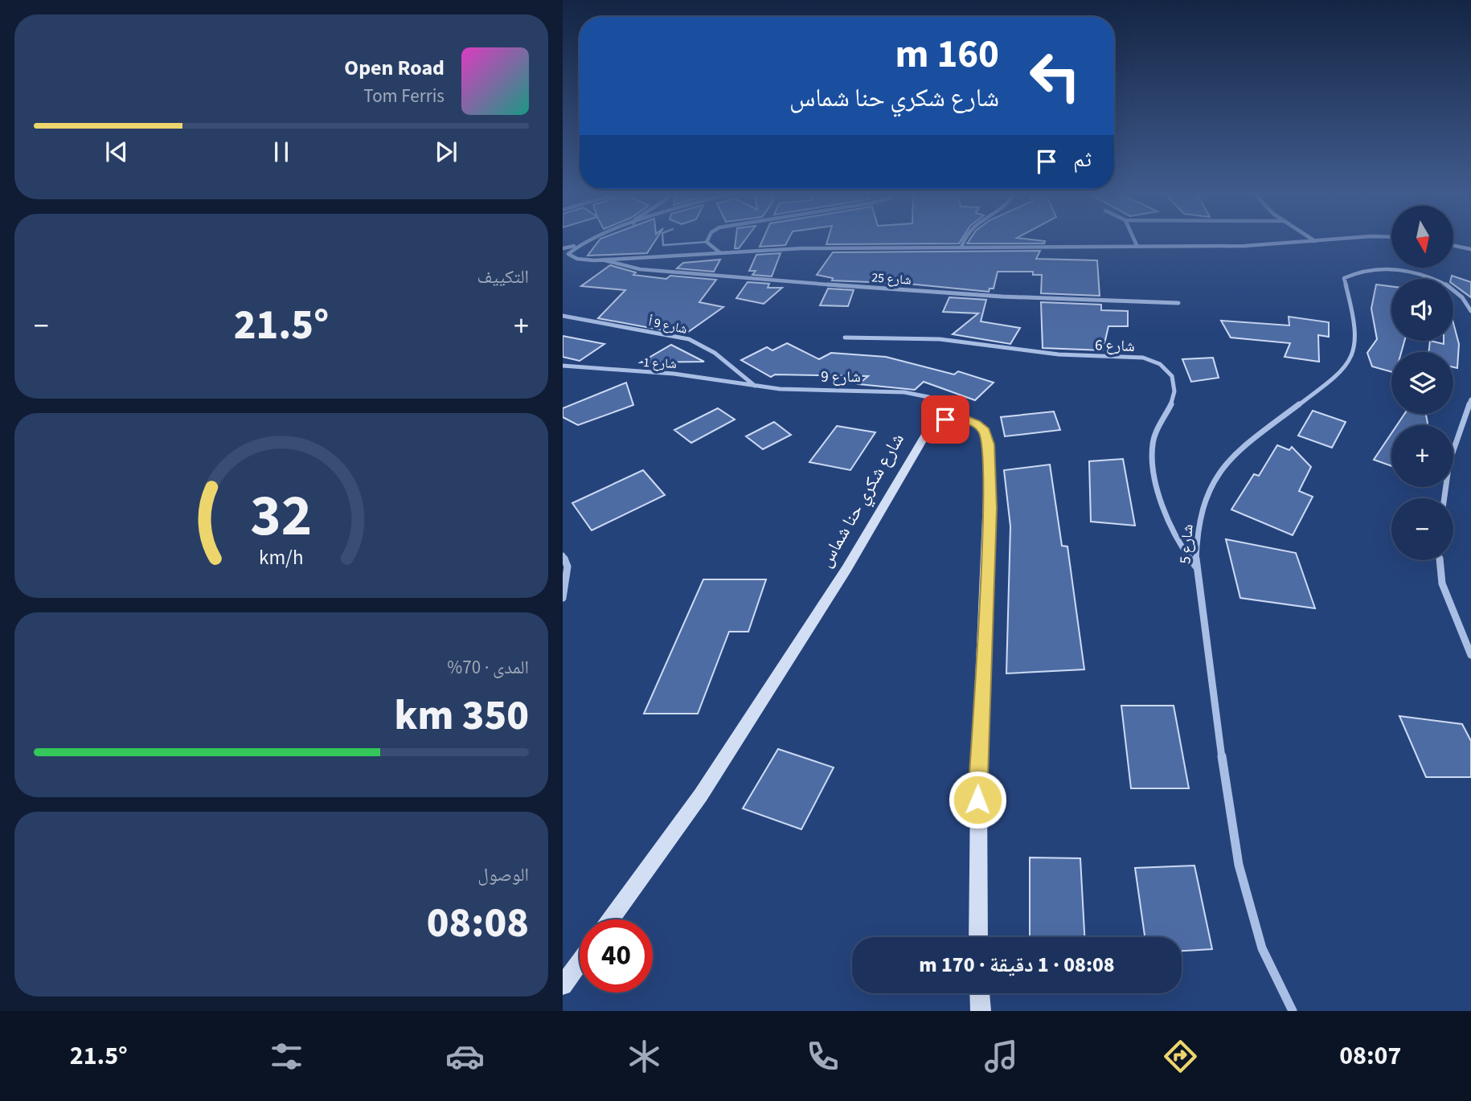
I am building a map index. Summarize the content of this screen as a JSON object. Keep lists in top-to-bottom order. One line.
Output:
{"streets":{"street":["شارع 25","شارع 9 أ","شارع 6","شارع 1","شارع 9","شارع شكري حنا شماس","شارع 5"]},"crossings":[["شارع 9 أ","شارع 1"],["شارع 9 أ","شارع 9"],["شارع 6","شارع 5"],["شارع 1","شارع 9"]],"north":"bottom","page":{"turn":["160 m","شارع شكري حنا شماس"],"song":["Open Road","Tom Ferris"],"then":"ثم","map_buttons":["+","−"],"tile":["التكييف",["المدى · 70%","350 km"],["الوصول","08:08"]],"heat":["−","21.5°","+"],"limit":"40","trip":"08:08 · 1 دقيقة · 170 m","tabs":["08:07","21.5°"],"gauge":["32","km/h"]}}
